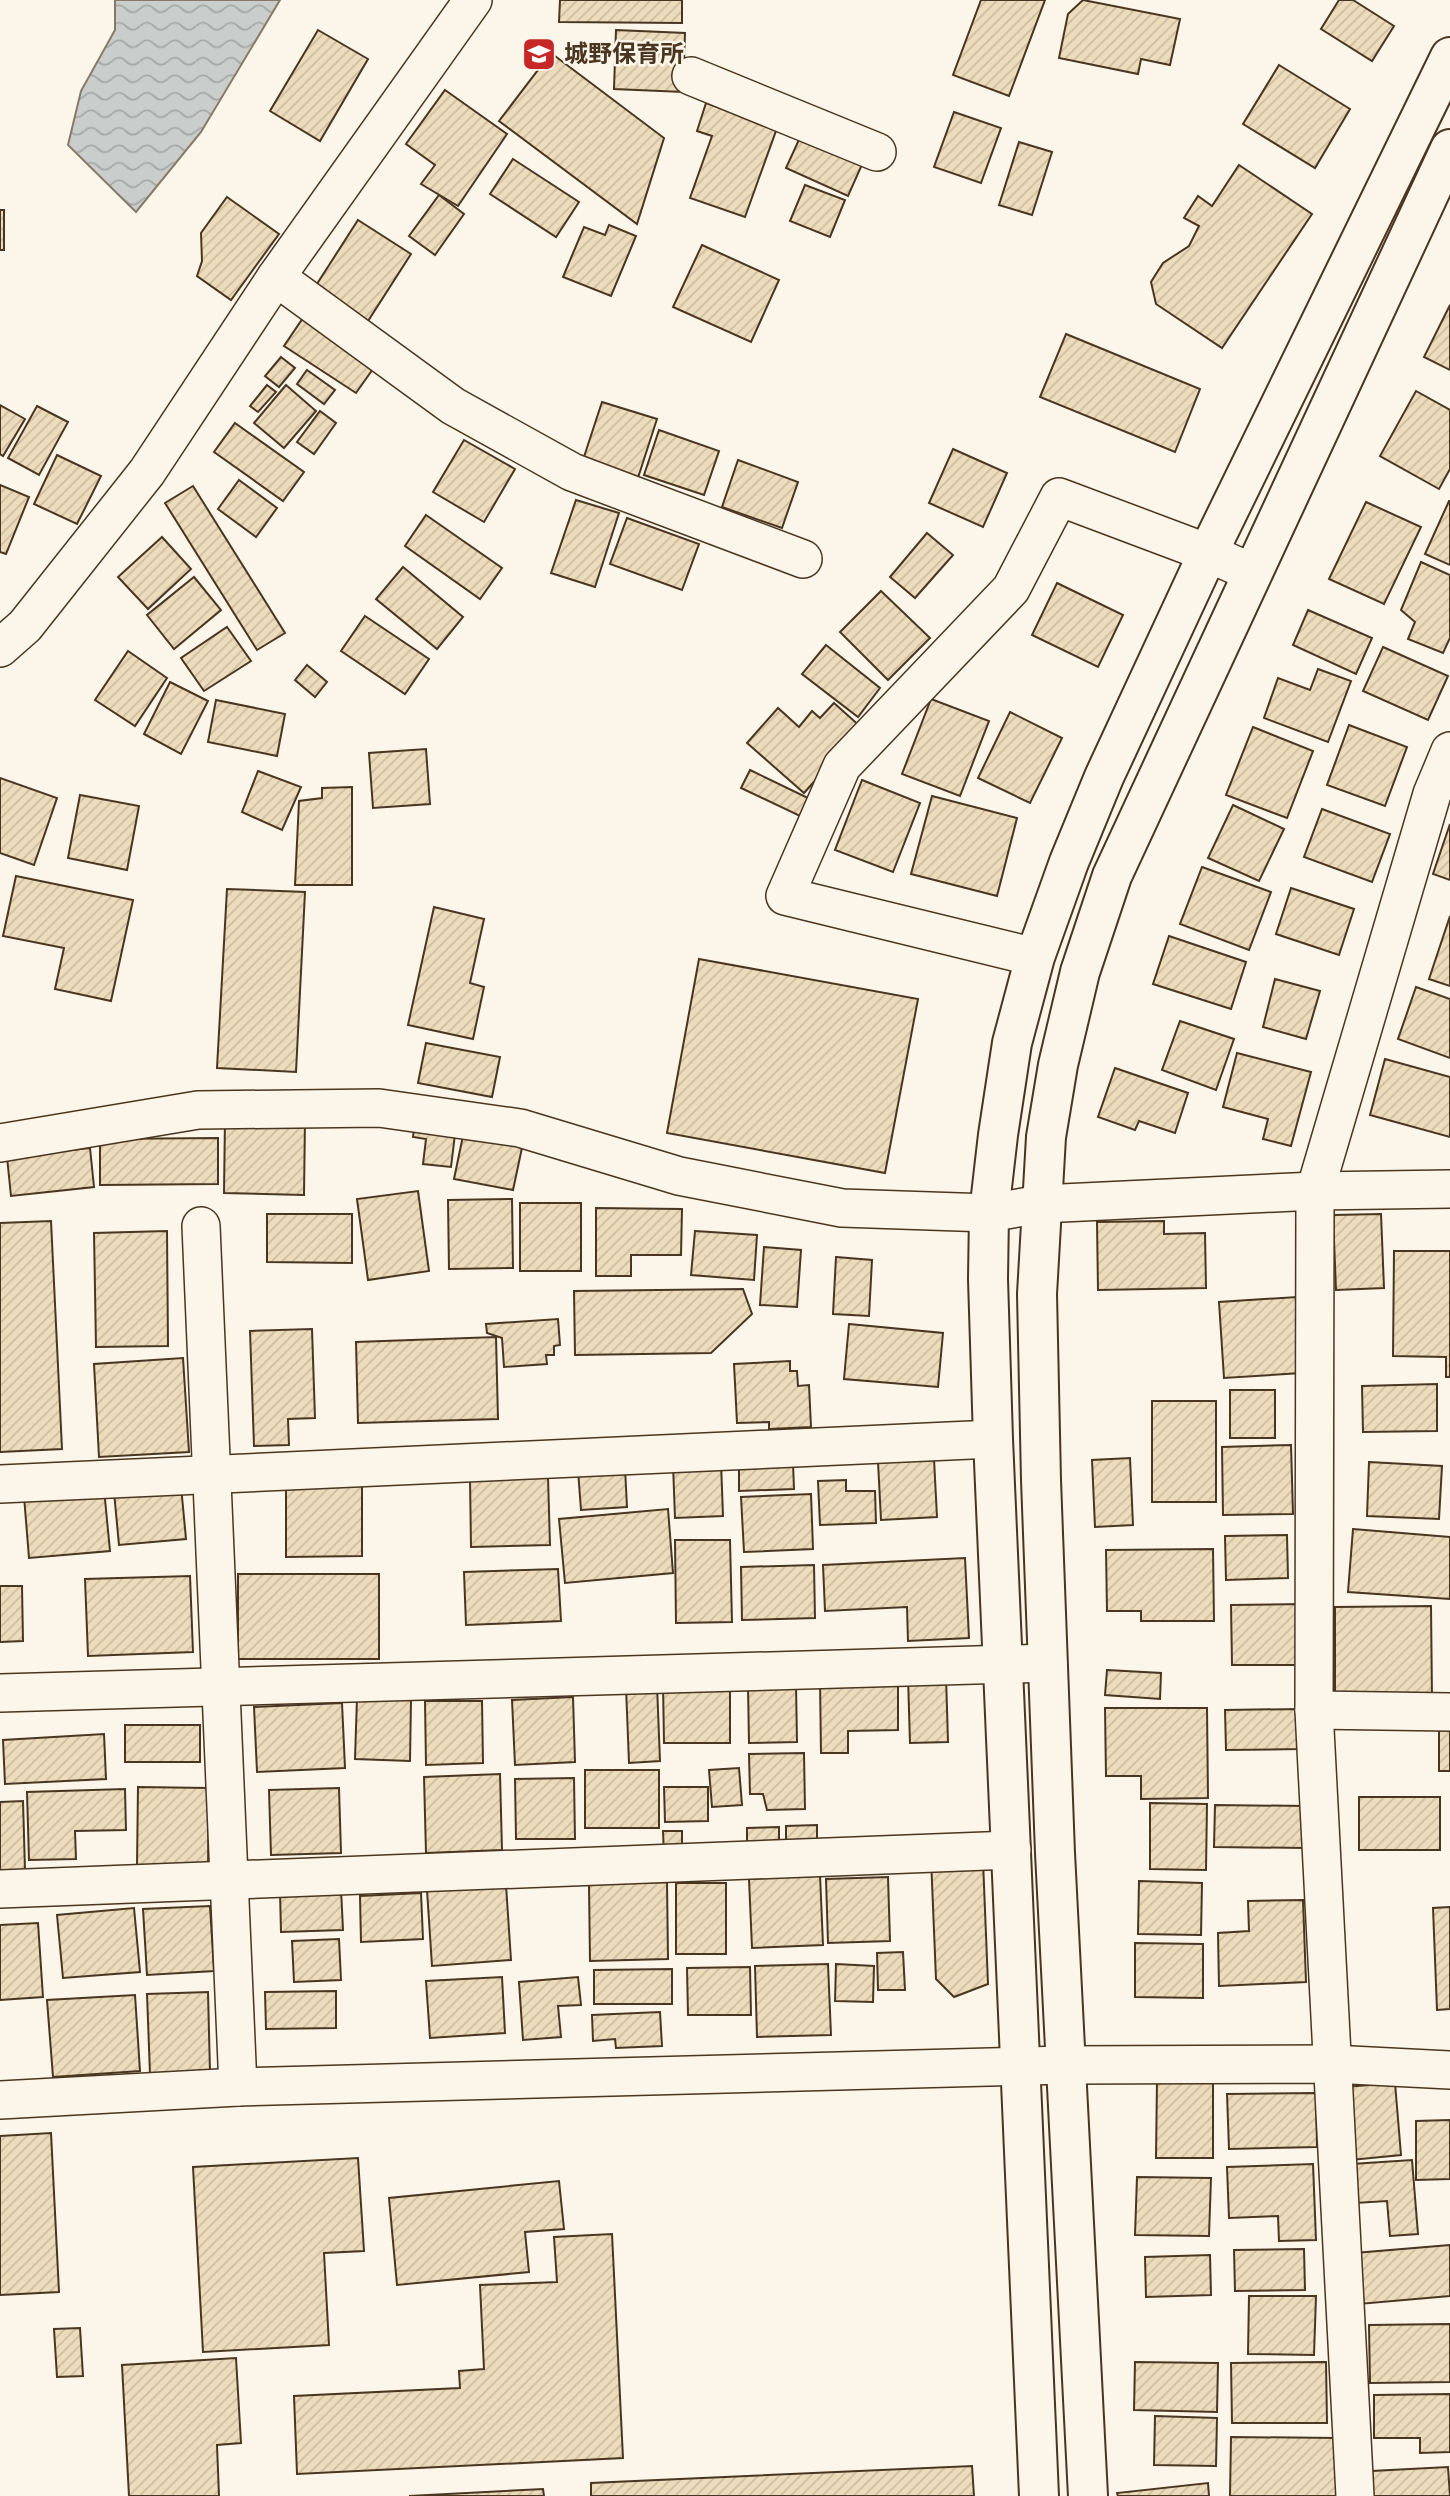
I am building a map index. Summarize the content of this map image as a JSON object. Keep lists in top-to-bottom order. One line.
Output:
{"places":{"school or university":["城野保育所"]}}
